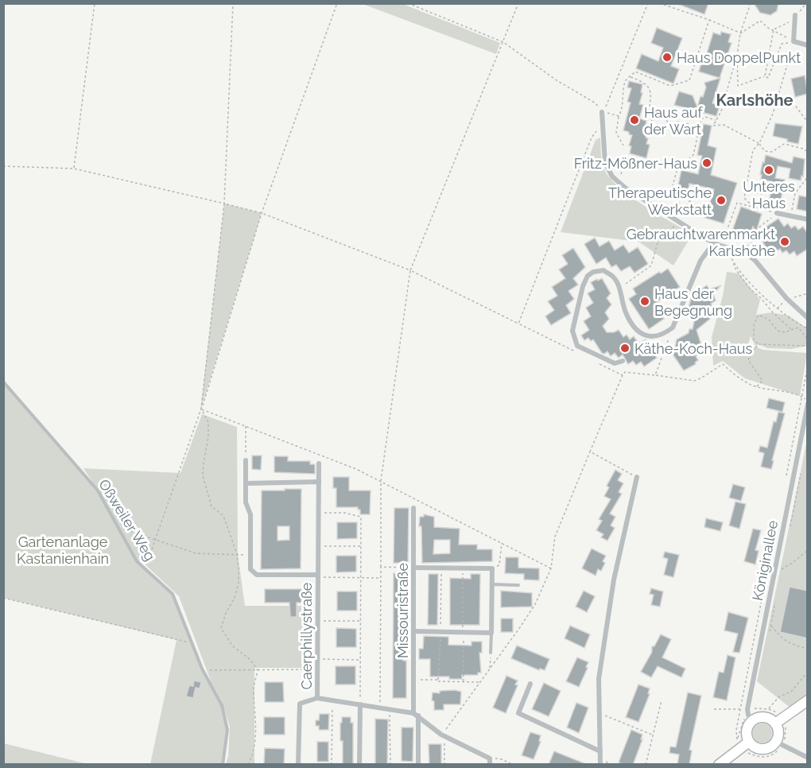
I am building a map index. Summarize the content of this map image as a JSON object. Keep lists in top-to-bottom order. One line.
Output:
{"streets":{"street":["Königinallee","Missouristraße","Caerphillystraße"],"lane":["Oßweiler Weg"]},"districts":["Karlshöhe"],"parks":["Gartenanlage Kastanienhain"],"places":["Haus DoppelPunkt","Haus auf der Wart","Fritz-Mößner-Haus","Unteres Haus","Therapeutische Werkstatt","Gebrauchtwarenmarkt Karlshöhe","Haus der Begegnung","Käthe-Koch-Haus"]}
